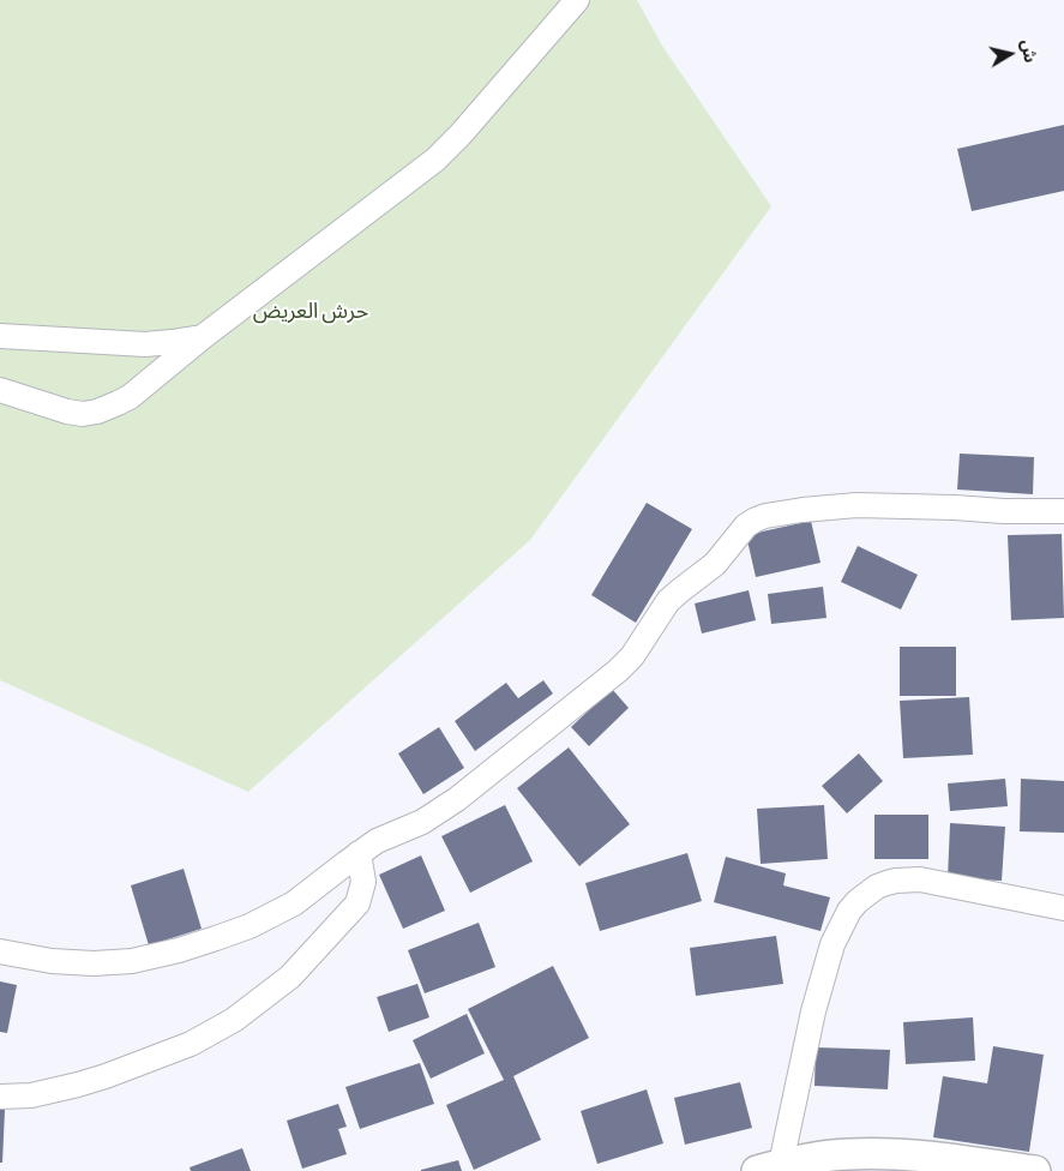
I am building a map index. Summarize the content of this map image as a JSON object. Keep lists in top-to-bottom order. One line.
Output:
{"parks":["حرش العريض"],"north":"right"}
